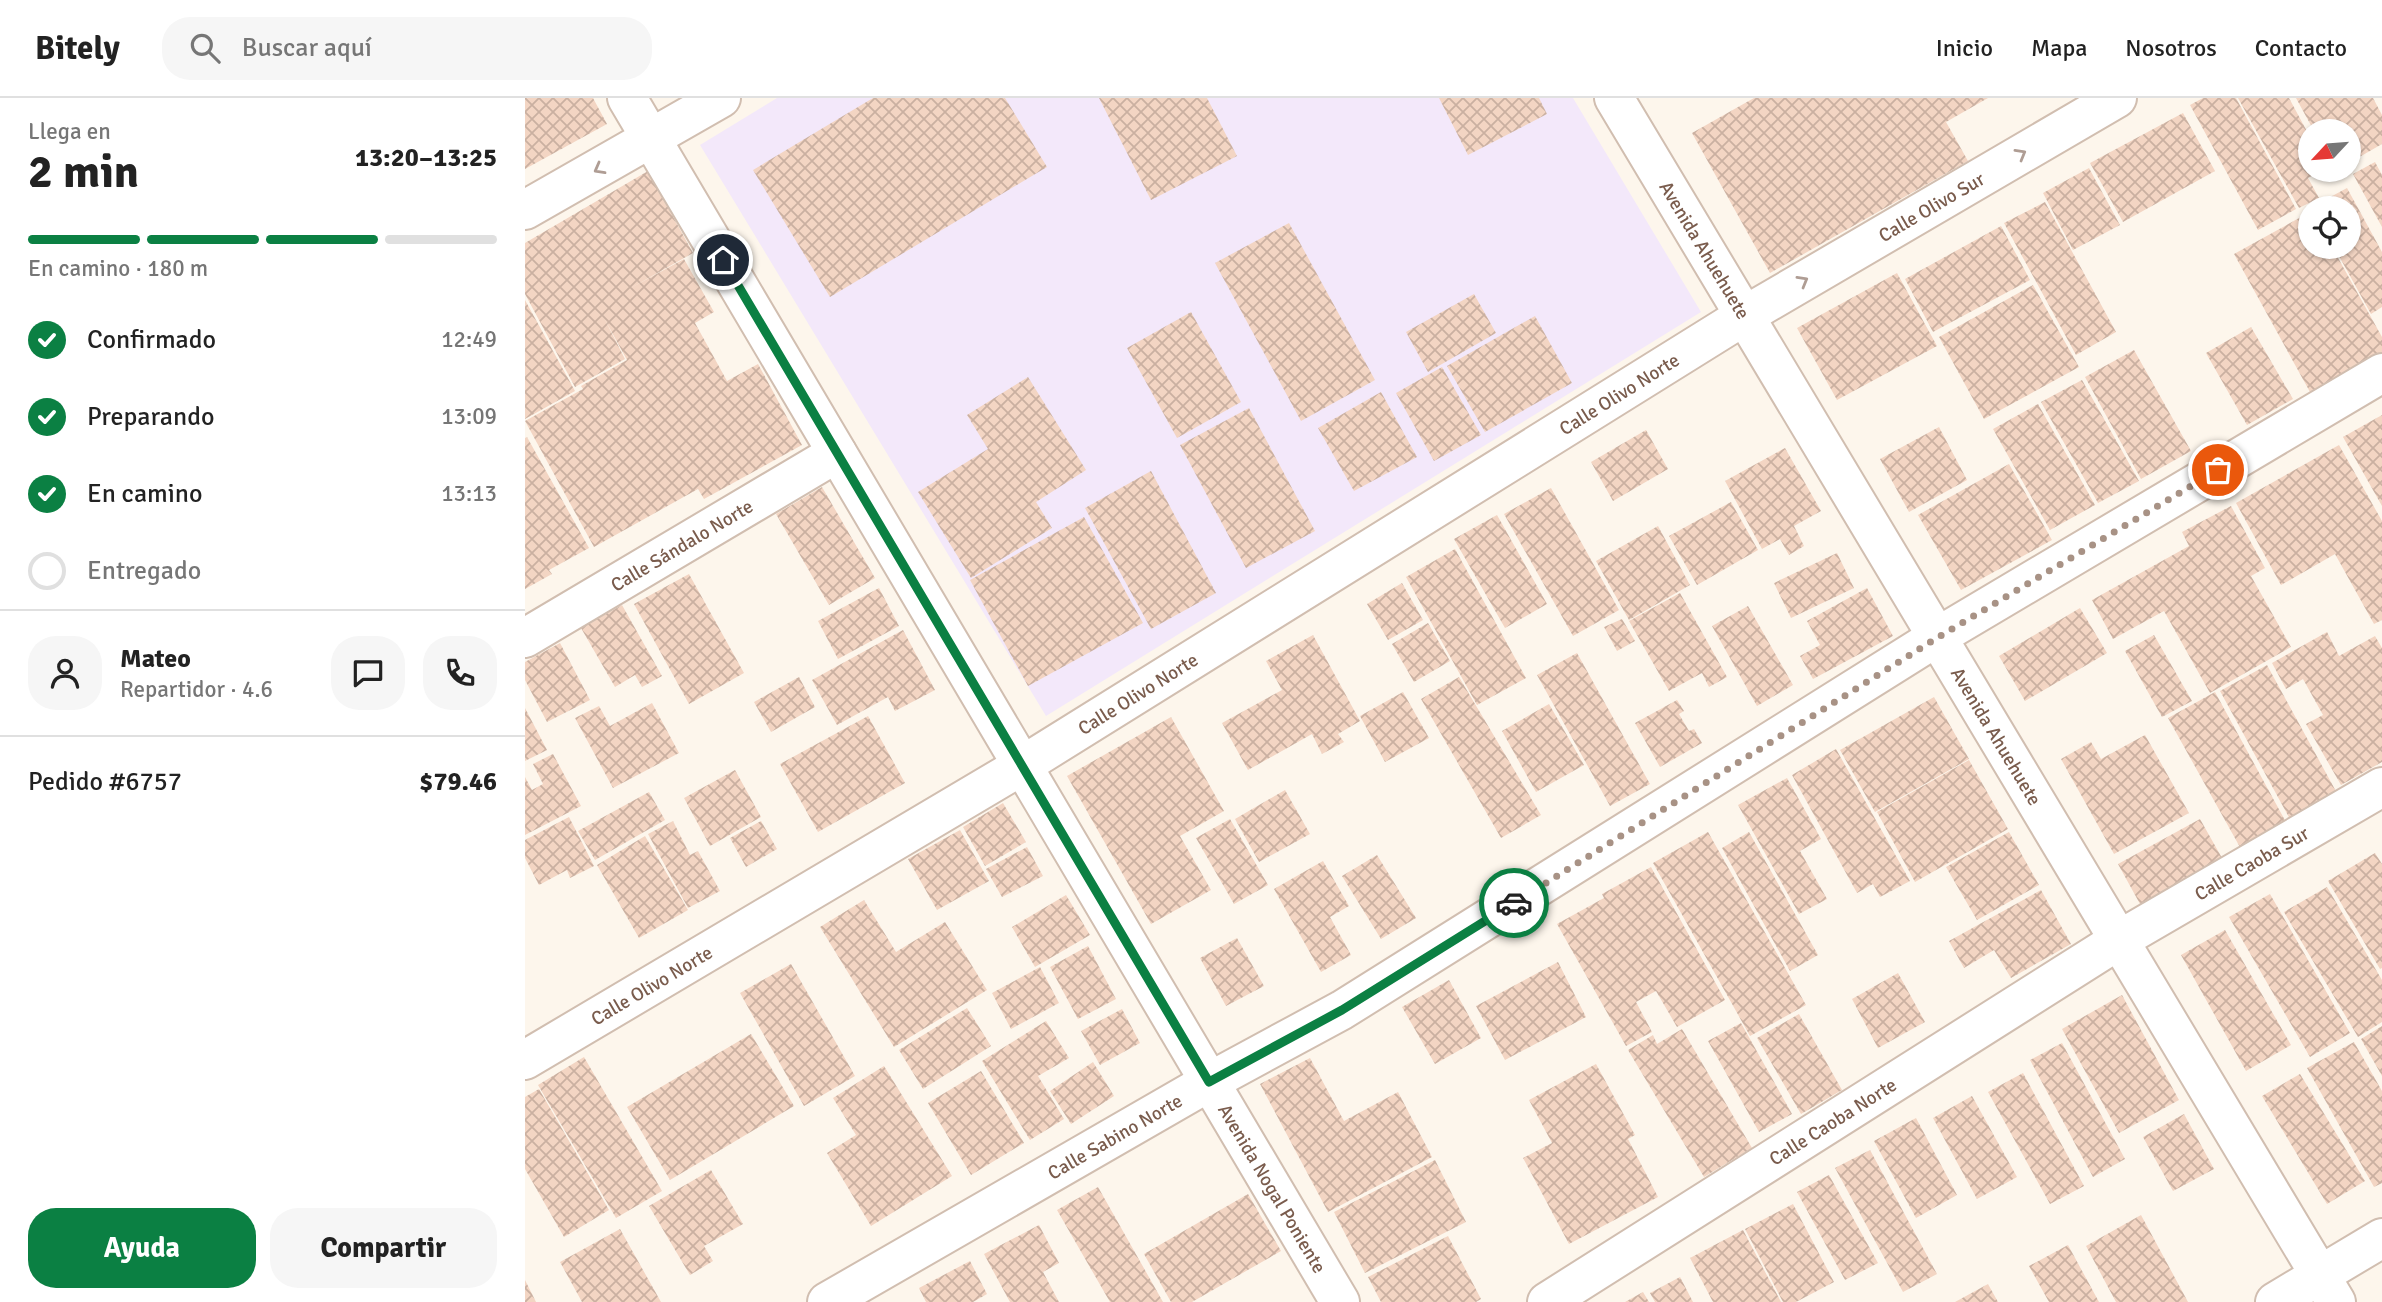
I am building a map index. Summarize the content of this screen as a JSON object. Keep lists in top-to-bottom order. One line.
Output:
{"streets":{"street":["Calle Olivo Sur","Avenida Ahuehuete","Calle Olivo Norte","Calle Sándalo Norte","Calle Caoba Sur","Calle Caoba Norte","Calle Sabino Norte","Avenida Nogal Poniente"]},"crossings":[["Calle Olivo Sur","Avenida Ahuehuete"],["Calle Olivo Sur","Calle Olivo Norte"],["Avenida Ahuehuete","Calle Olivo Norte"],["Avenida Ahuehuete","Calle Caoba Sur"],["Avenida Ahuehuete","Calle Caoba Norte"],["Avenida Ahuehuete","Calle Sabino Norte"],["Calle Olivo Norte","Avenida Nogal Poniente"],["Calle Sándalo Norte","Avenida Nogal Poniente"],["Calle Caoba Sur","Calle Caoba Norte"],["Calle Sabino Norte","Avenida Nogal Poniente"]],"one_way":["Calle Olivo Sur"],"north":"bottom left","page":{"header":"Bitely","search":"Buscar aquí","nav":["Inicio","Mapa","Nosotros","Contacto"],"heading":["2 min","Llega en","13:20–13:25"],"panel":["Mateo","Repartidor · 4.6","Pedido #6757","$79.46"],"bar":"En camino · 180 m","list":[["Confirmado","12:49"],["Preparando","13:09"],["En camino","13:13"],"Entregado"],"buttons":["Ayuda","Compartir"]}}
